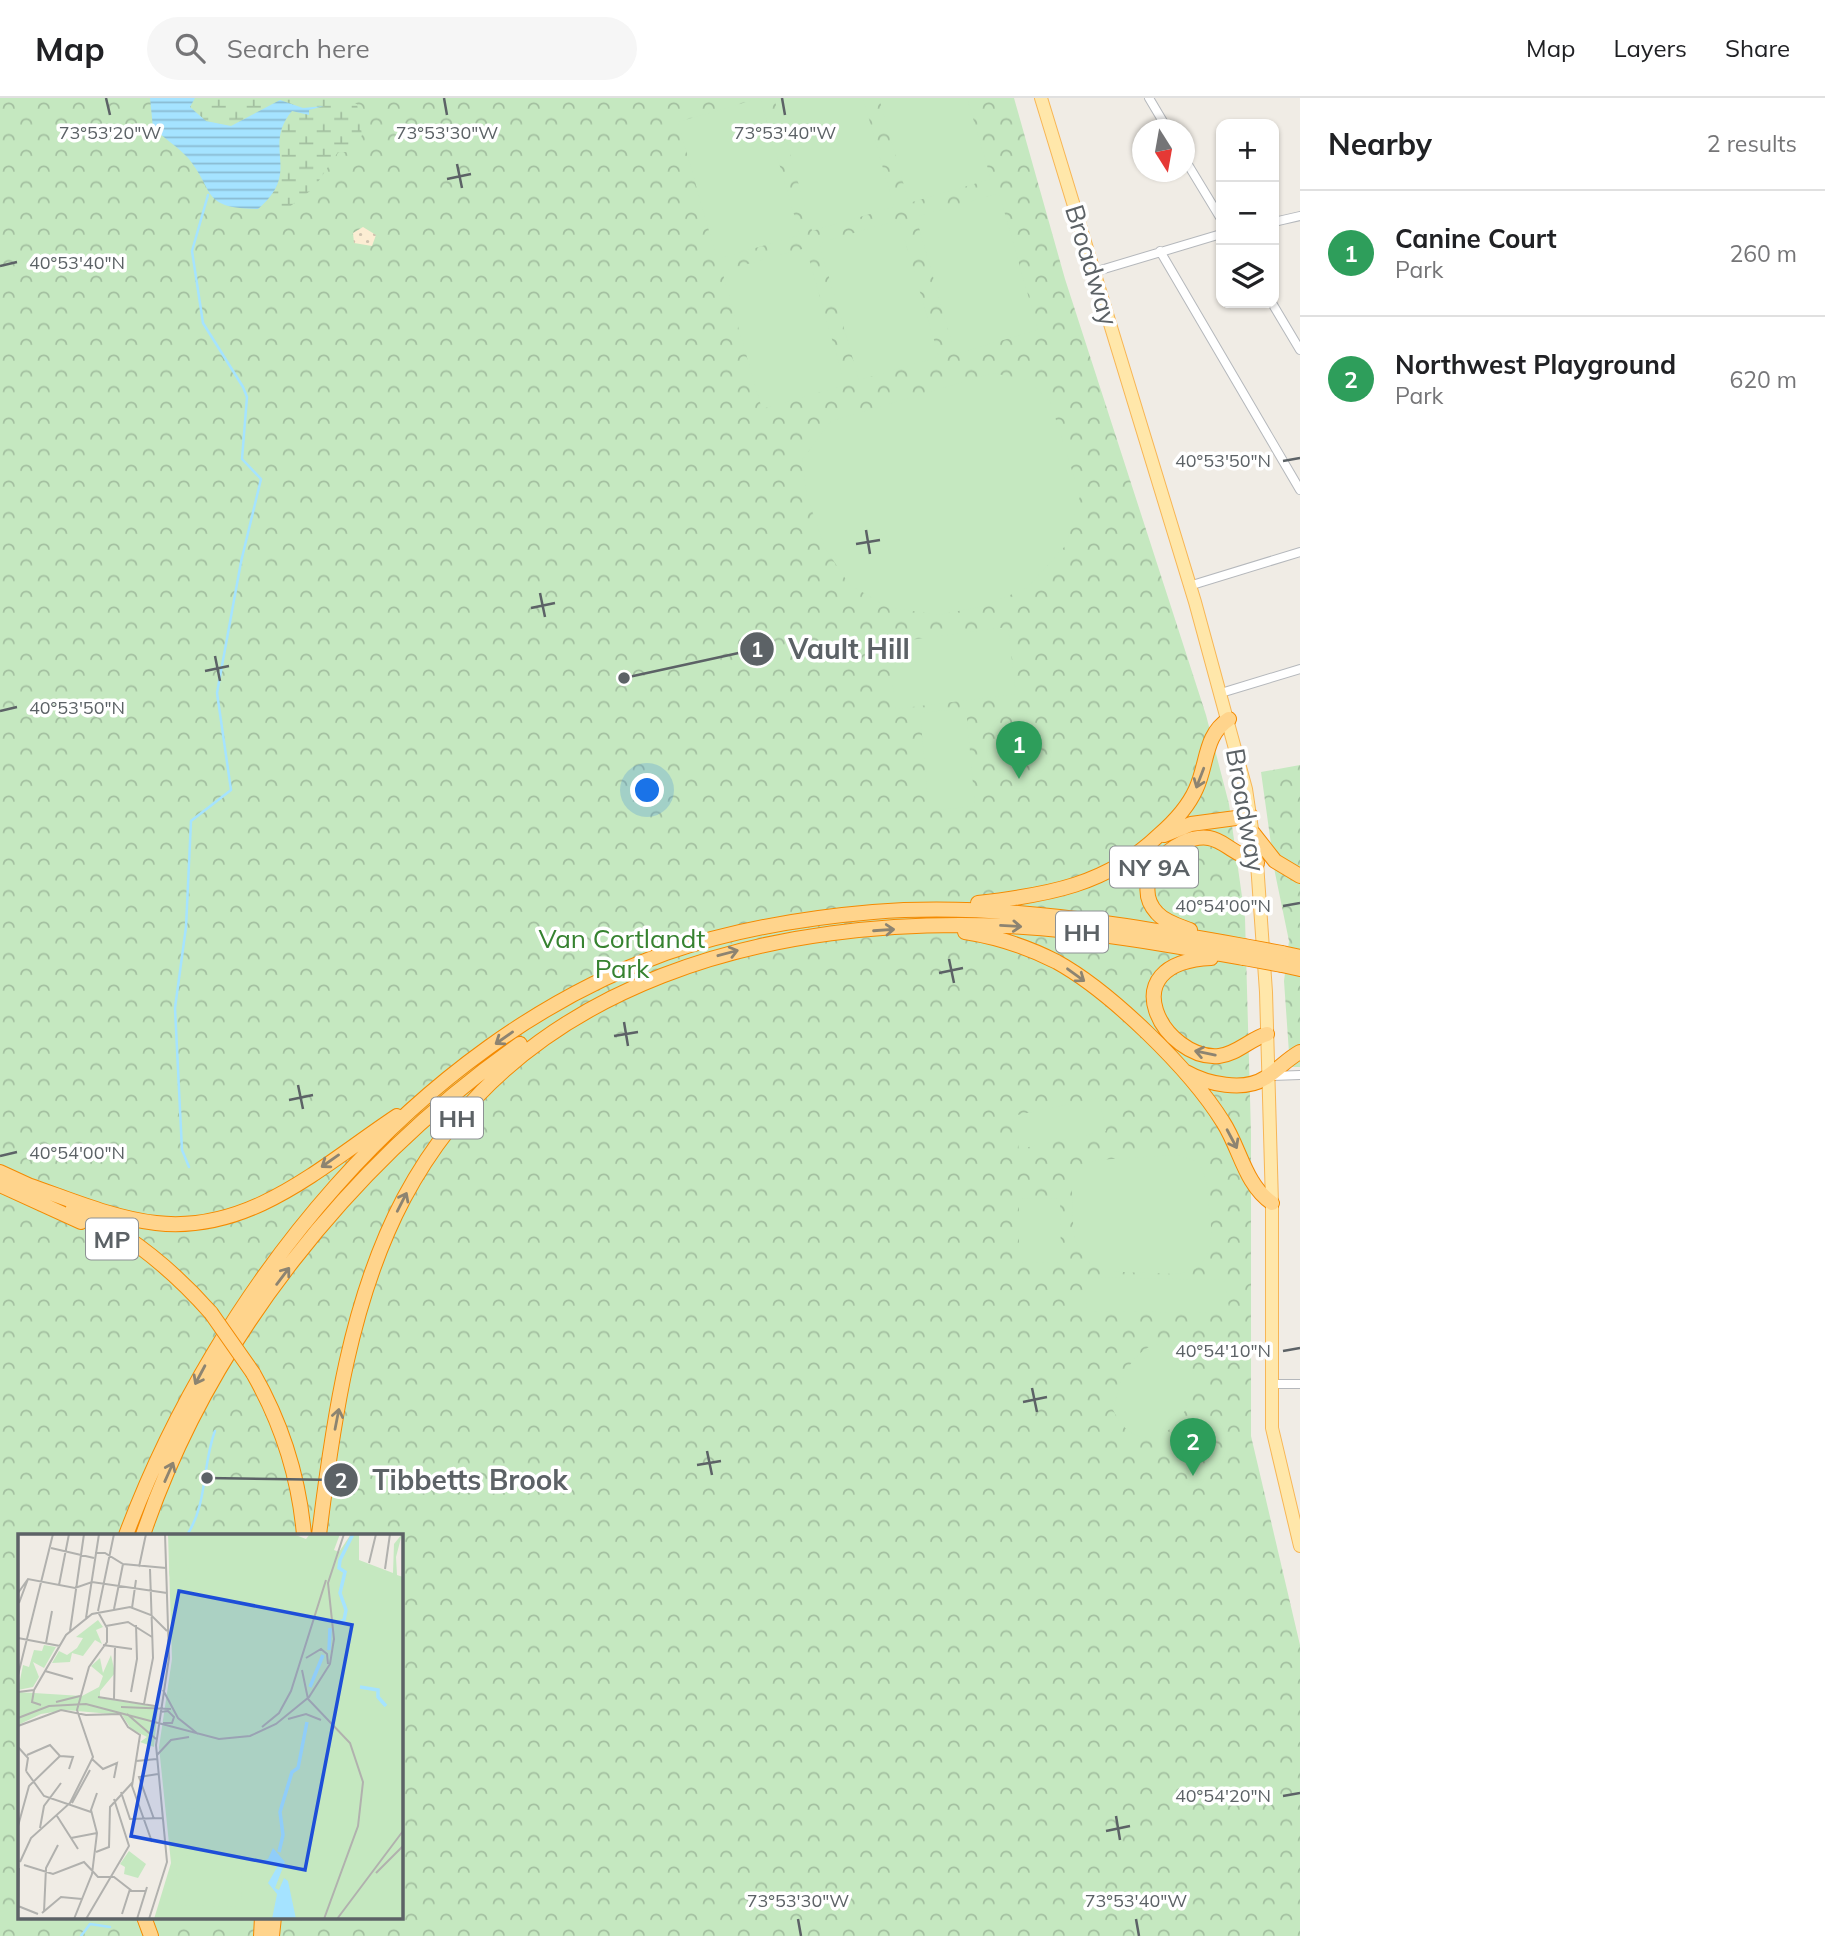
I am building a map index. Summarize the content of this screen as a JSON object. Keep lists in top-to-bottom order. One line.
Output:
{"streets":{"highway":["NY 9A","HH","MP"],"main road":["Broadway"]},"crossings":[["Broadway","NY 9A"],["NY 9A","HH"]],"parks":["Van Cortlandt Park"],"places":["Vault Hill","Tibbetts Brook"],"north":"bottom","page":{"header":"Map","search":"Search here","nav":["Map","Layers","Share"],"heading":["Nearby","2 results"],"map_buttons":["+","−"],"list":[{"mark":"1","name":"Canine Court","note":"Park","value":"260 m"},{"mark":"2","name":"Northwest Playground","note":"Park","value":"620 m"}],"pins":["1","2"]},"coordinates":["73°53'20\"W","73°53'30\"W","73°53'40\"W","40°53'40\"N","40°53'50\"N","40°54'00\"N","40°54'10\"N","40°54'20\"N"]}
